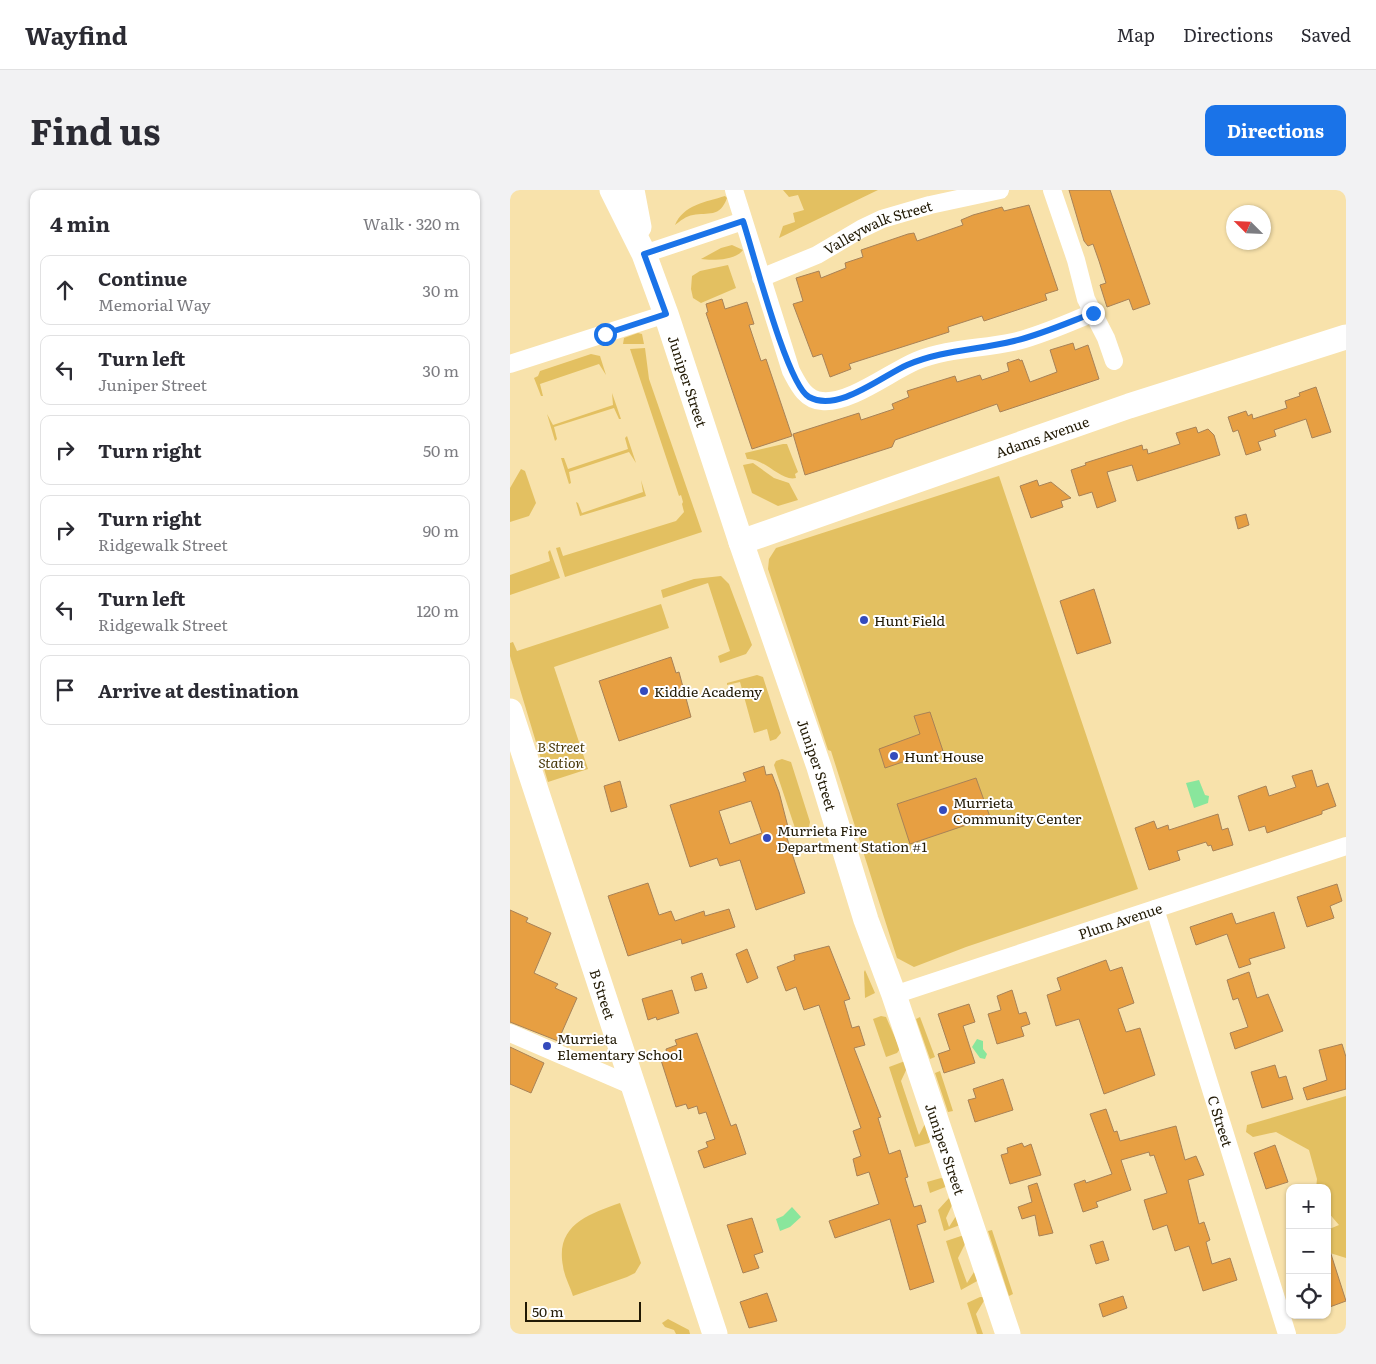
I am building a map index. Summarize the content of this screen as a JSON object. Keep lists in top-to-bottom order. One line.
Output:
{"streets":{"street":["Valleywalk Street","Juniper Street","Adams Avenue","Plum Avenue","B Street","C Street"]},"crossings":[["Juniper Street","Adams Avenue"],["Juniper Street","Plum Avenue"],["Plum Avenue","C Street"]],"parks":["B Street Station"],"places":["Hunt Field","Kiddie Academy","Hunt House","Murrieta Community Center","Murrieta Fire Department Station #1","Murrieta Elementary School"],"scale_bar":"50 m","north":"top left","page":{"header":"Wayfind","nav":["Map","Directions","Saved"],"title":"Find us","buttons":"Directions","heading":["4 min","Walk · 320 m"],"list":[["Continue","Memorial Way","30 m"],["Turn left","Juniper Street","30 m"],["Turn right","50 m"],["Turn right","Ridgewalk Street","90 m"],["Turn left","Ridgewalk Street","120 m"],"Arrive at destination"],"map_buttons":["+","−"],"scale":"50 m"}}
